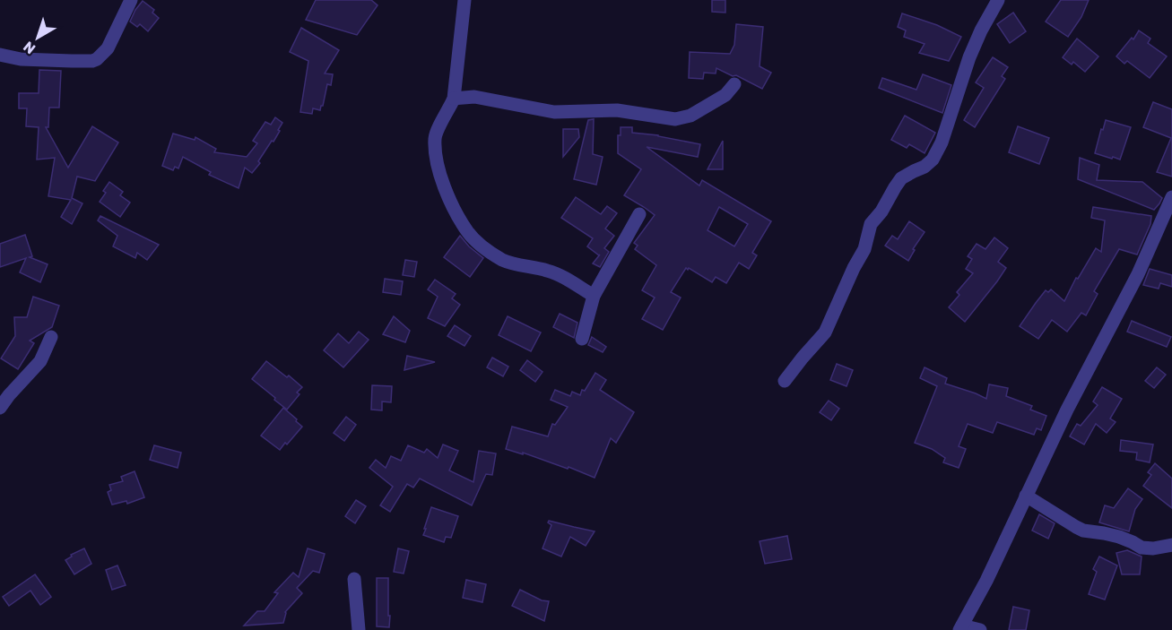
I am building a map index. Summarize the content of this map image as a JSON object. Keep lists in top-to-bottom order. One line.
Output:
{"north":"bottom left"}
